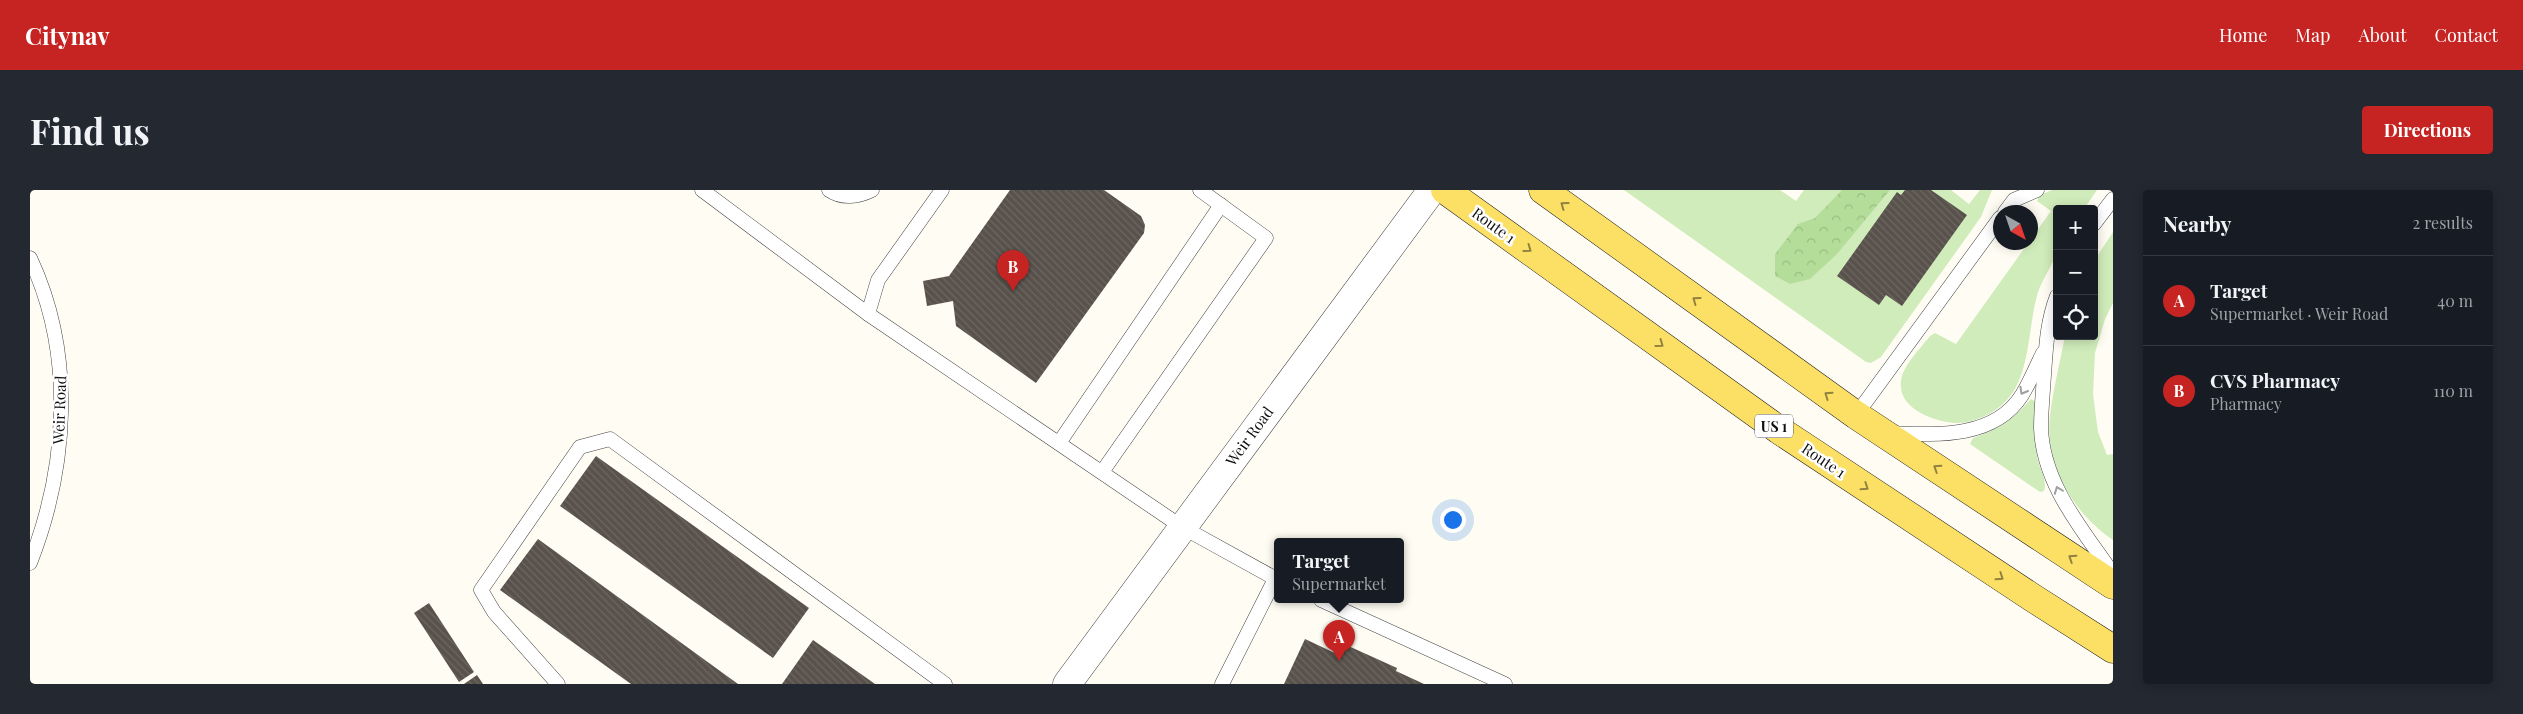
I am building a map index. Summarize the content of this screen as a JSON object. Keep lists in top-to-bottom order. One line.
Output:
{"streets":{"main road":["Route 1","US 1"],"street":["Weir Road"]},"north":"bottom right","page":{"header":"Citynav","nav":["Home","Map","About","Contact"],"buttons":"Directions","title":"Find us","heading":["Nearby","2 results"],"map_buttons":["+","−"],"pins":["B","A"],"list":[{"mark":"A","name":"Target","note":"Supermarket · Weir Road","value":"40 m"},{"mark":"B","name":"CVS Pharmacy","note":"Pharmacy","value":"110 m"}],"popup":["Target","Supermarket"]}}
